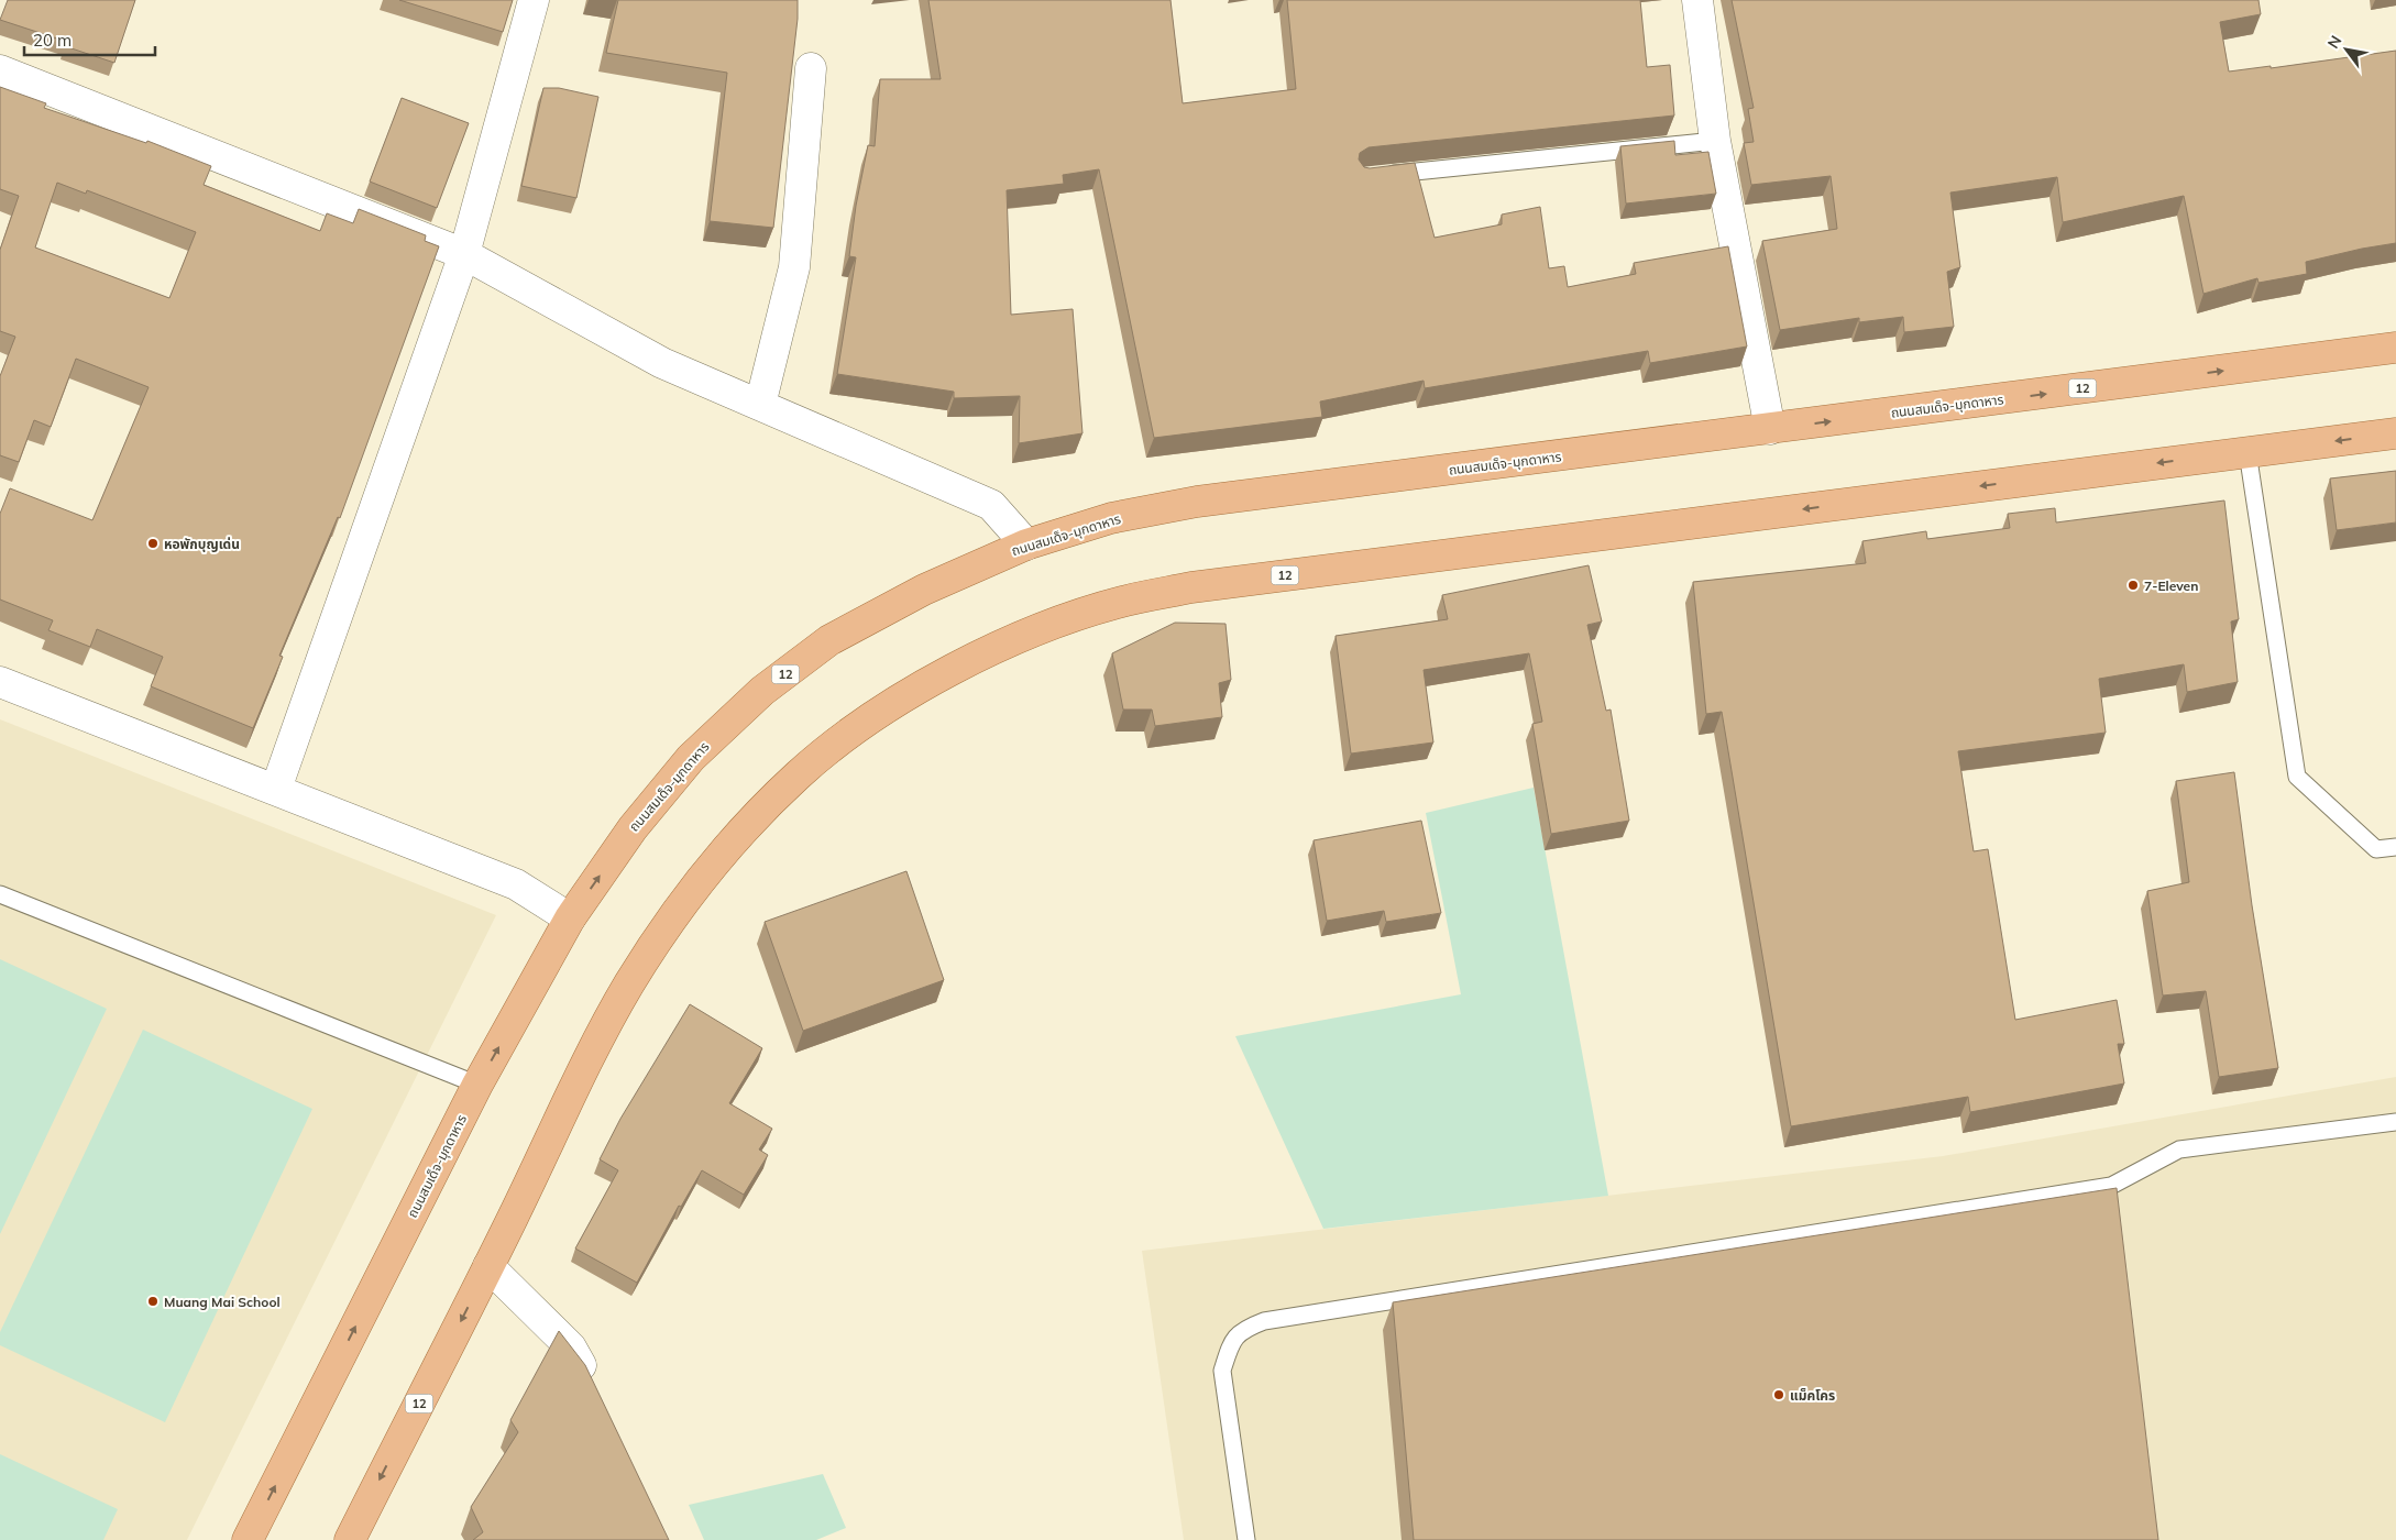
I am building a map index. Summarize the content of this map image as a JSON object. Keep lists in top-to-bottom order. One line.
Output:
{"streets":{"main road":["12","ถนนสมเด็จ-มุกดาหาร"]},"places":["หอพักบุญเด่น","7-Eleven","Muang Mai School","แม็คโคร"],"scale_bar":"20 m","north":"top left"}
